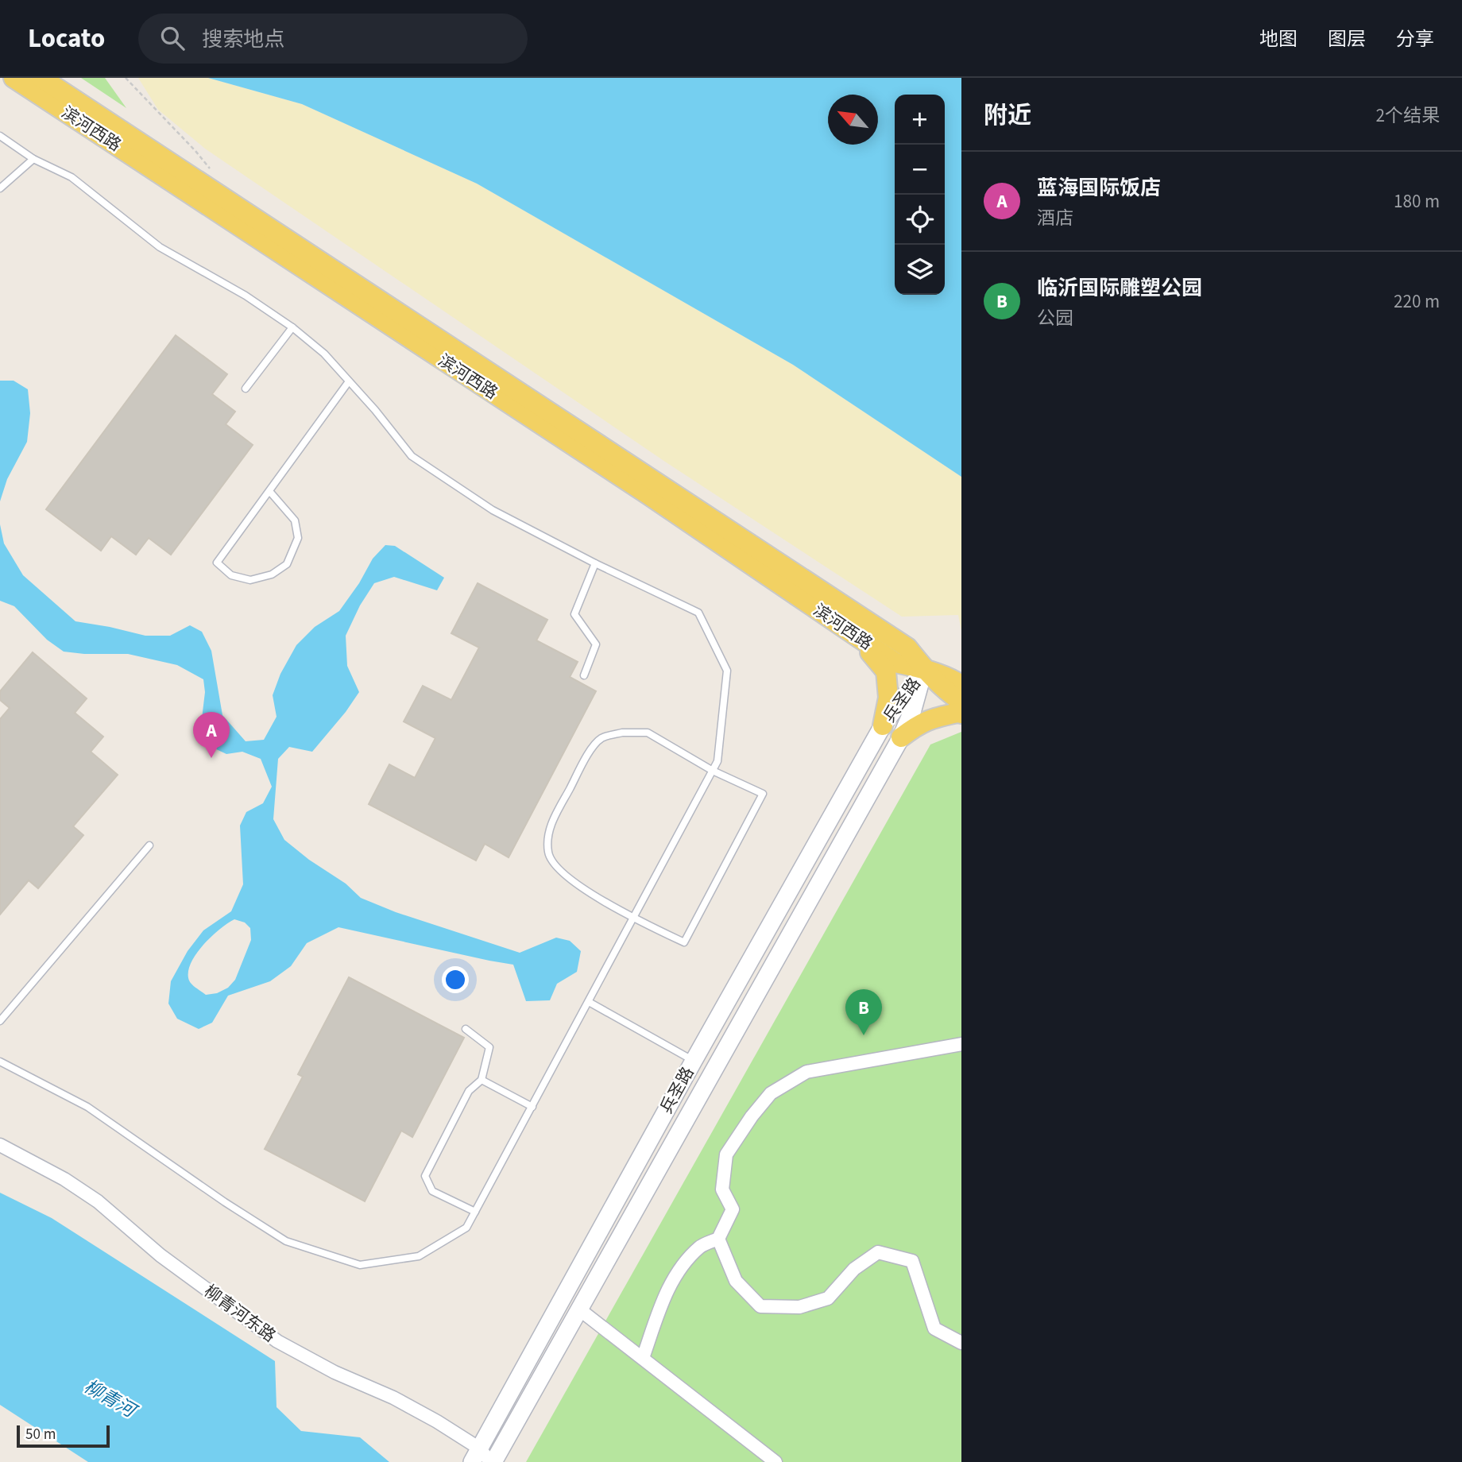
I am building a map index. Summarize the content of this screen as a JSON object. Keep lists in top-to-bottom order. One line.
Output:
{"streets":{"main road":["滨河西路","兵圣路"],"street":["柳青河东路"]},"crossings":[["滨河西路","兵圣路"],["兵圣路","柳青河东路"]],"water":["柳青河"],"scale_bar":"50 m","north":"top left","page":{"header":"Locato","search":"搜索地点","nav":["地图","图层","分享"],"heading":["附近","2个结果"],"map_buttons":["+","−"],"list":[{"mark":"A","name":"蓝海国际饭店","note":"酒店","value":"180 m"},{"mark":"B","name":"临沂国际雕塑公园","note":"公园","value":"220 m"}],"pins":["A","B"],"scale":"50 m"}}
